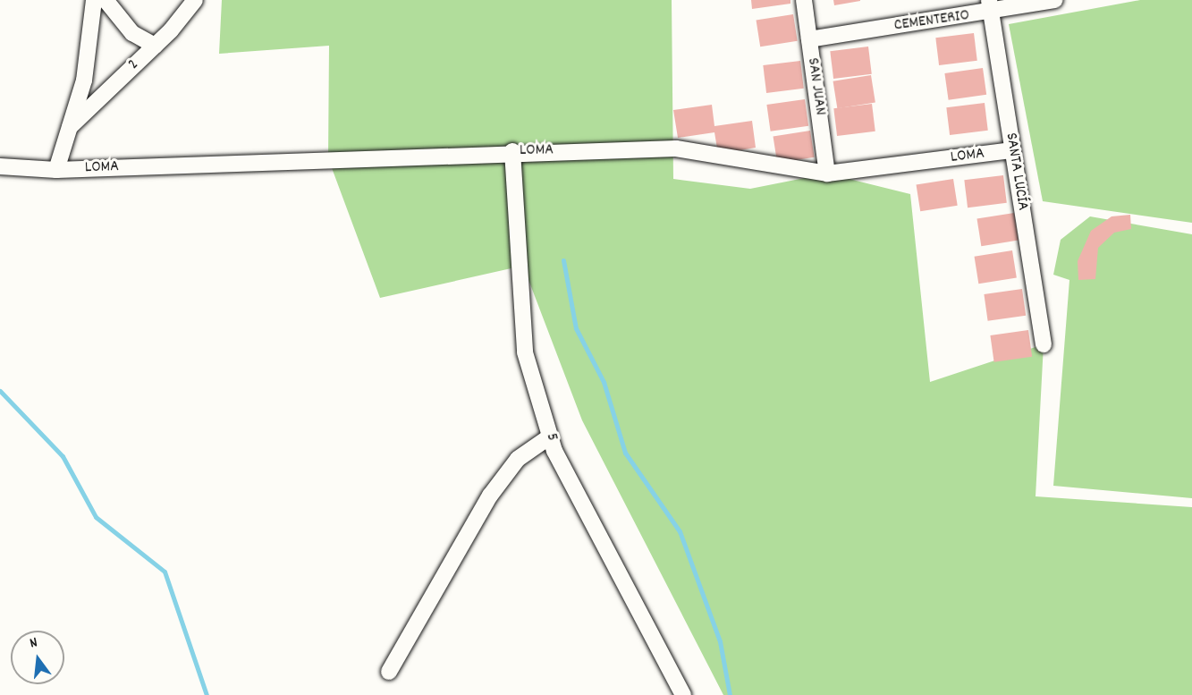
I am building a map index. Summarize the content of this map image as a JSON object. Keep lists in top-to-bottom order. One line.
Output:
{"streets":{"street":["CEMENTERIO","2","SAN JUAN","LOMA","SANTA LUCÍA","5"]},"crossings":[["CEMENTERIO","SAN JUAN"],["CEMENTERIO","SANTA LUCÍA"],["SAN JUAN","LOMA"],["LOMA","SANTA LUCÍA"],["LOMA","5"]],"north":"top"}
